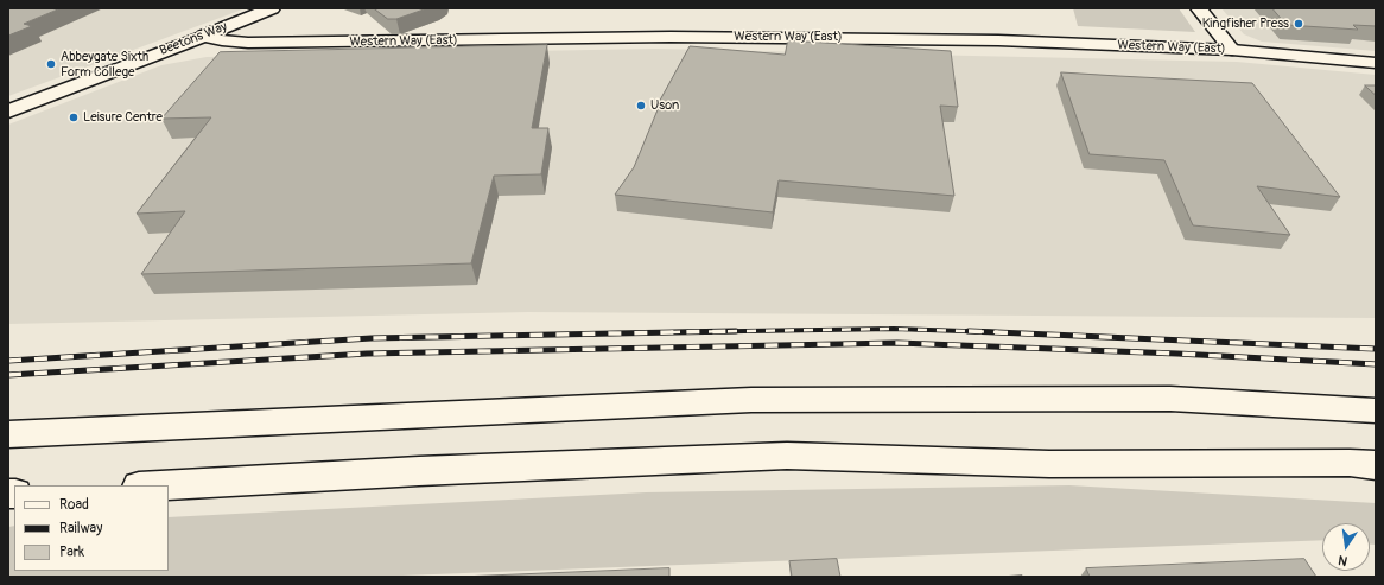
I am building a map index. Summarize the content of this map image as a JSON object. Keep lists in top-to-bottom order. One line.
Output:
{"streets":{"main road":["Western Way (East)","Beetons Way"]},"crossings":[["Western Way (East)","Beetons Way"]],"places":["Kingfisher Press","Abbeygate Sixth Form College","Uson","Leisure Centre"],"legend":["Road","Railway","Park"],"north":"bottom"}
